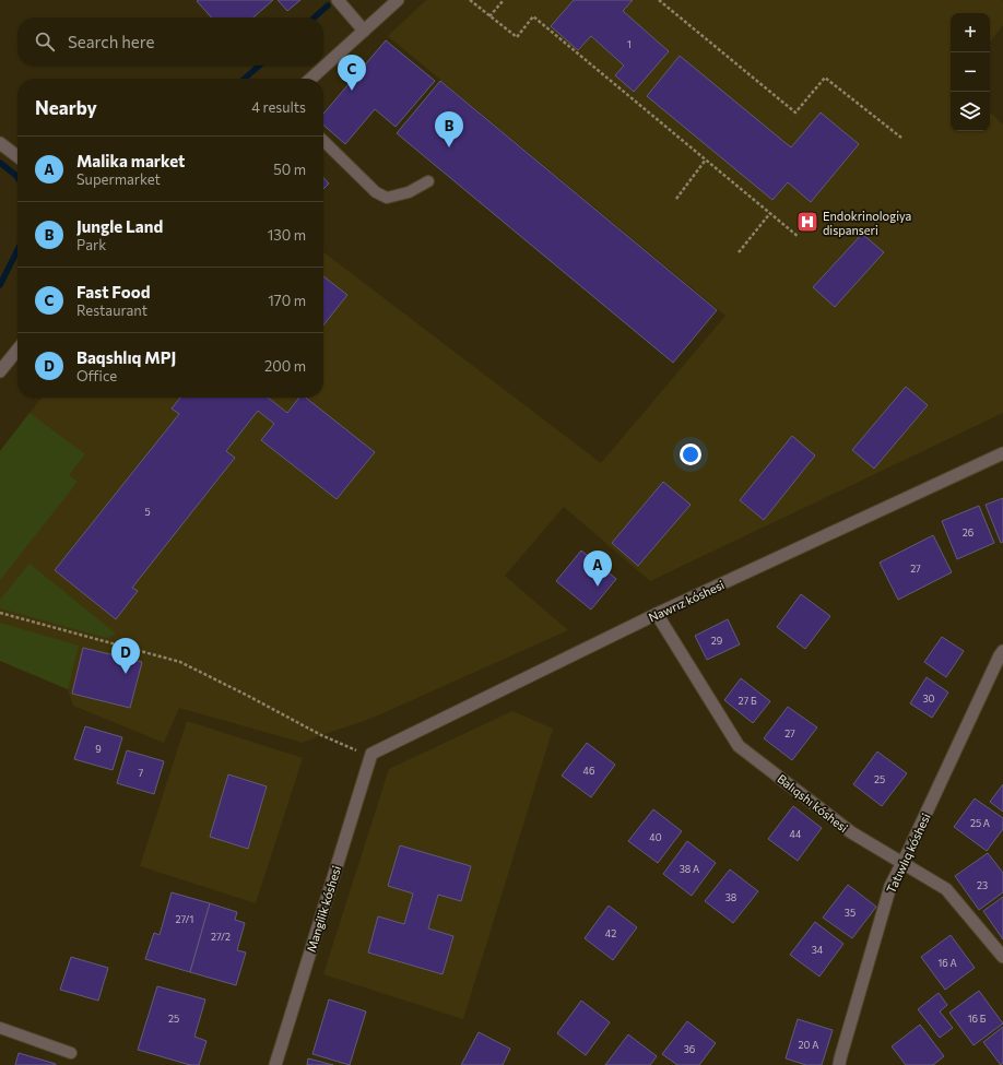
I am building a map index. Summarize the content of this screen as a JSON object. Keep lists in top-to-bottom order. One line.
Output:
{"streets":{"street":["Nawrız kóshesi","Balıqshı kóshesi","Tatıwlıq kóshesi","Mangilik kóshesi"]},"crossings":[["Nawrız kóshesi","Balıqshı kóshesi"],["Nawrız kóshesi","Mangilik kóshesi"],["Balıqshı kóshesi","Tatıwlıq kóshesi"]],"places":{"hospital":["Endokrinologiya dispanseri"]},"house_numbers":["1","5","26","27","29","30","27 Б","27","9","46","7","25","25 А","44","40","38 А","23","38","35","27/1","42","27/2","34","16 А","25","16 Б","20 А","36"],"page":{"map_buttons":["+","−"],"search":"Search here","pins":["C","B","A","D"],"heading":["Nearby","4 results"],"list":[{"mark":"A","name":"Malika market","note":"Supermarket","value":"50 m"},{"mark":"B","name":"Jungle Land","note":"Park","value":"130 m"},{"mark":"C","name":"Fast Food","note":"Restaurant","value":"170 m"},{"mark":"D","name":"Baqshlıq MPJ","note":"Office","value":"200 m"}]}}
